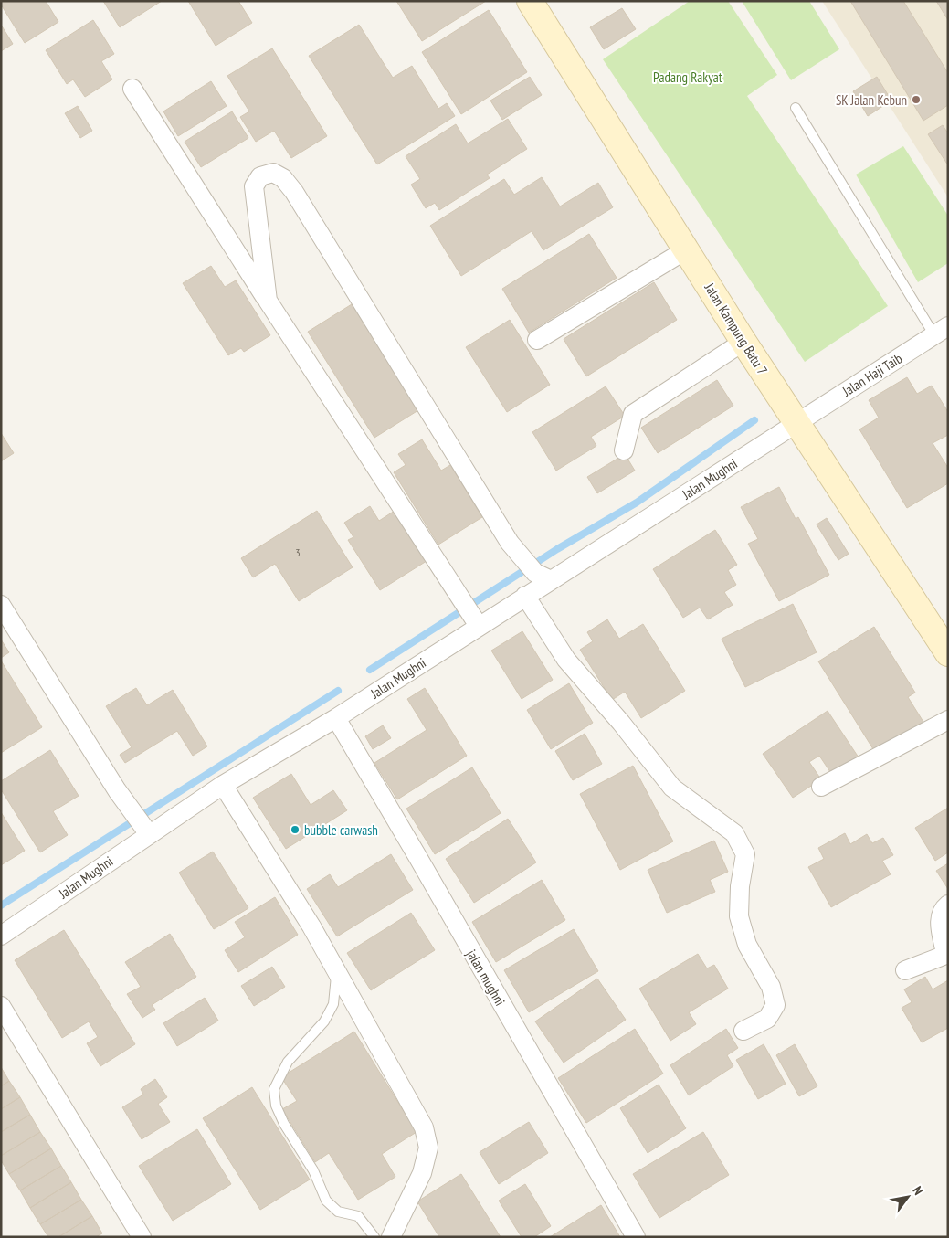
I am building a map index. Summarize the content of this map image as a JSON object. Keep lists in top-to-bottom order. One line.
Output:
{"streets":{"street":["Jalan Kampung Batu 7","Jalan Haji Taib","Jalan Mughni","jalan mughni"]},"crossings":[["Jalan Kampung Batu 7","Jalan Haji Taib"],["Jalan Kampung Batu 7","Jalan Mughni"],["Jalan Haji Taib","Jalan Mughni"],["Jalan Mughni","jalan mughni"]],"parks":["Padang Rakyat"],"places":["SK Jalan Kebun","bubble carwash"],"house_numbers":["3"],"north":"top right"}
